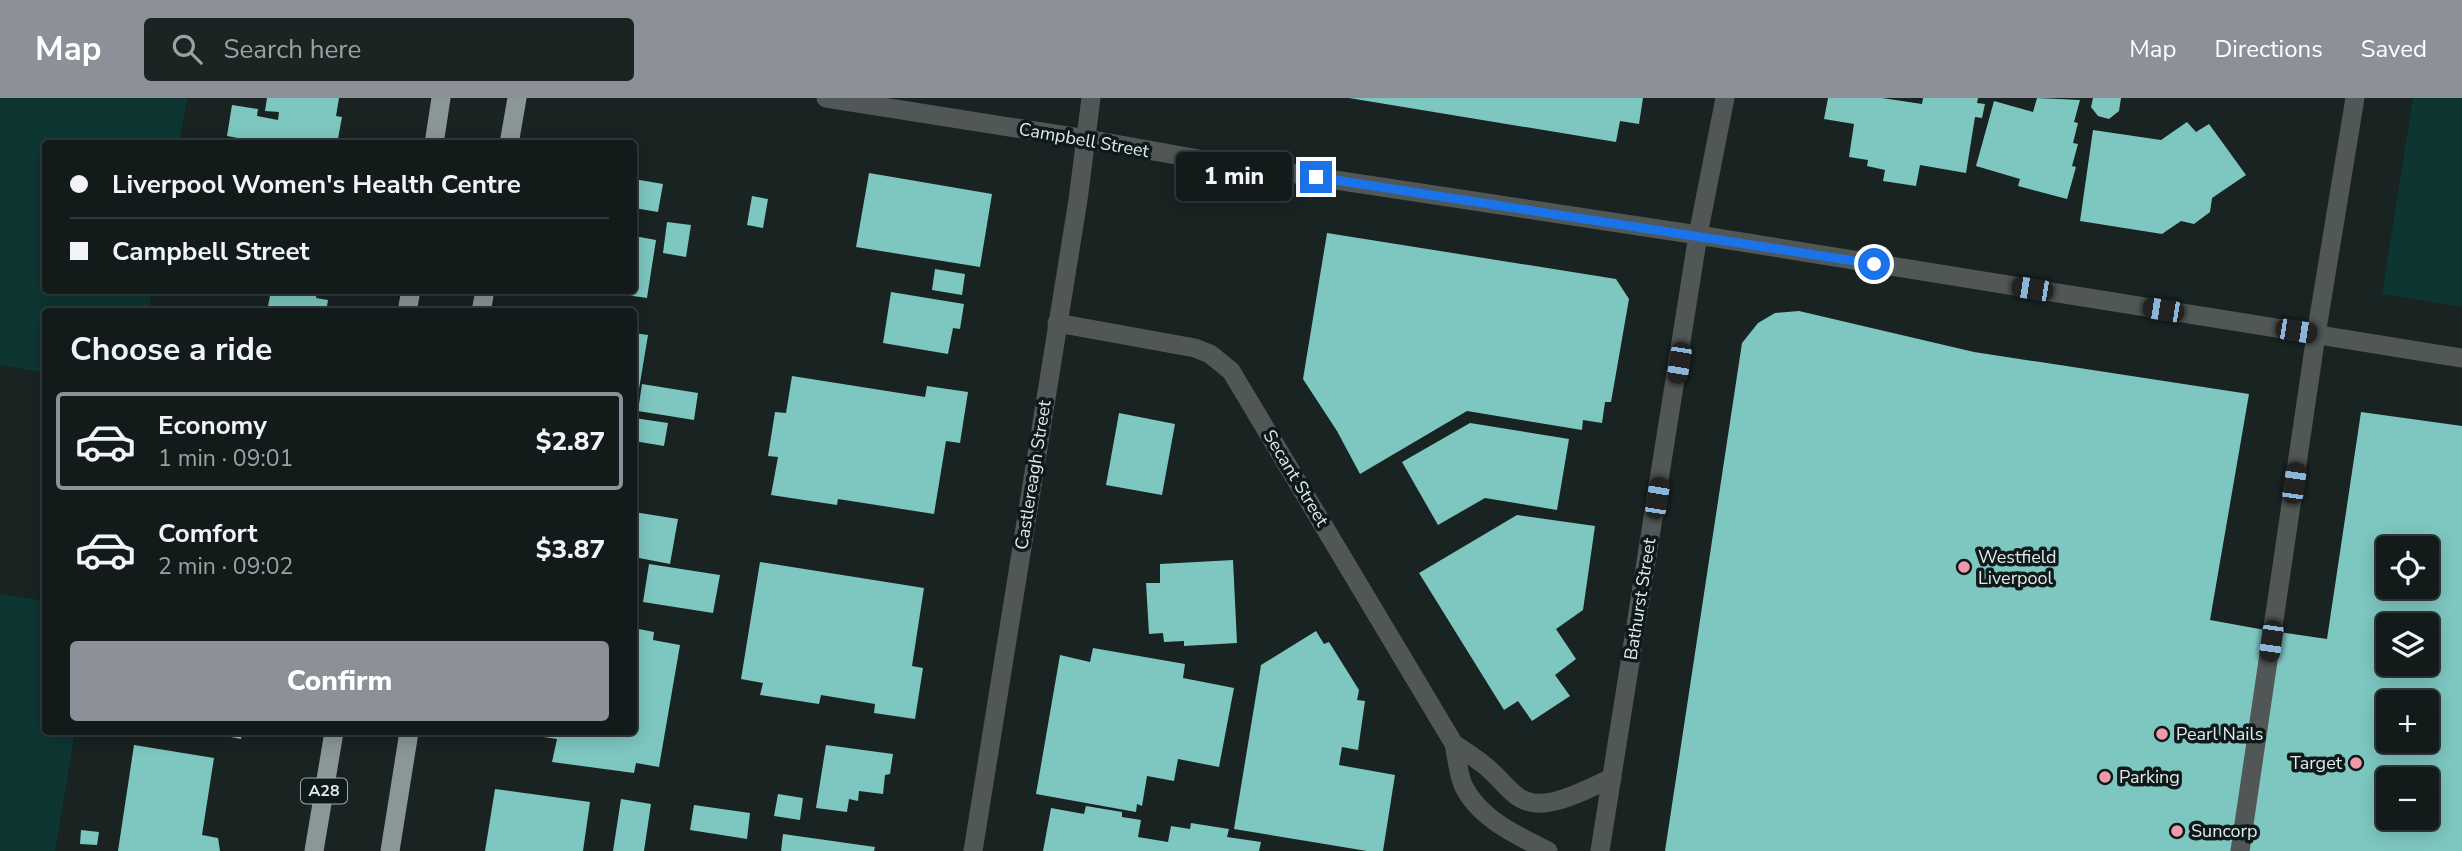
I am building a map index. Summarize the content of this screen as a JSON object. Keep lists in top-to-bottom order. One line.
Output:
{"streets":{"highway":["A28"],"street":["Campbell Street","Castlereagh Street","Secant Street","Bathurst Street"]},"crossings":[["Campbell Street","Castlereagh Street"],["Campbell Street","Bathurst Street"],["Castlereagh Street","Secant Street"],["Secant Street","Bathurst Street"]],"places":["Westfield Liverpool","Pearl Nails","Target","Parking","Suncorp"],"page":{"header":"Map","search":"Search here","nav":["Map","Directions","Saved"],"banner":["Liverpool Women's Health Centre","Campbell Street"],"bubble":"1 min","heading":"Choose a ride","list":[{"name":"Economy","note":"1 min · 09:01","value":"$2.87"},{"name":"Comfort","note":"2 min · 09:02","value":"$3.87"}],"map_buttons":["+","−"],"buttons":"Confirm"}}
